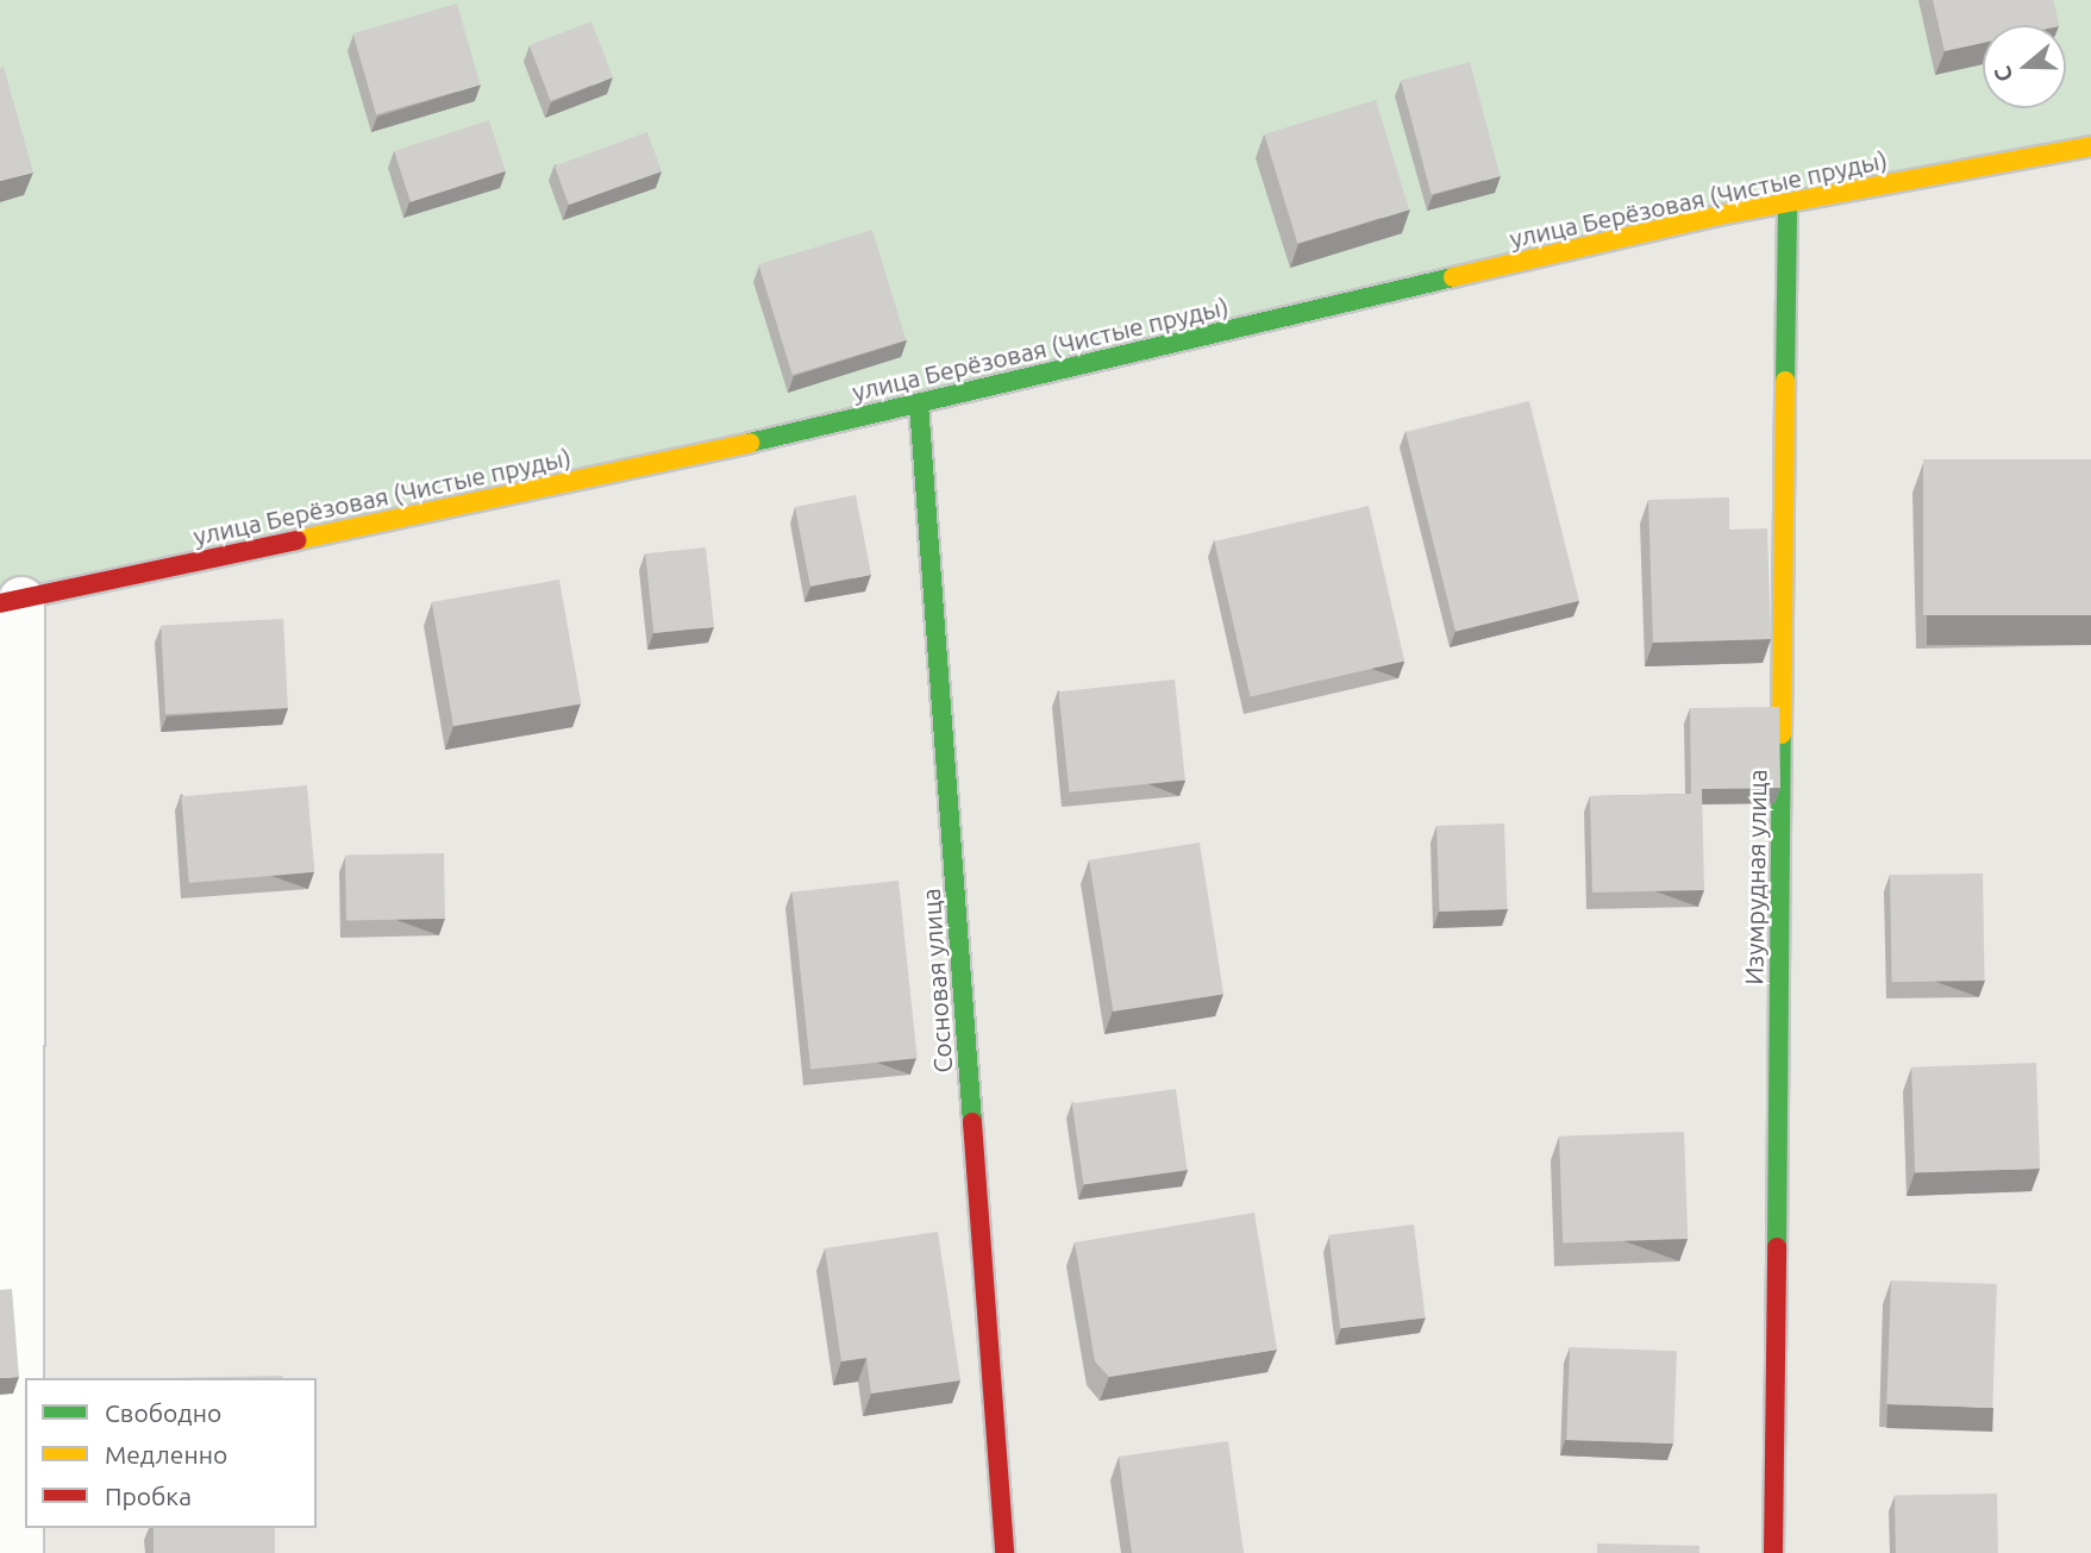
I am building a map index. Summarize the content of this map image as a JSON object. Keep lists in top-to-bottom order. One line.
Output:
{"streets":{"street":["улица Берёзовая (Чистые пруды)","Изумрудная улица","Сосновая улица"]},"crossings":[["улица Берёзовая (Чистые пруды)","Изумрудная улица"],["улица Берёзовая (Чистые пруды)","Сосновая улица"]],"legend":["Свободно","Медленно","Пробка"],"north":"left"}
